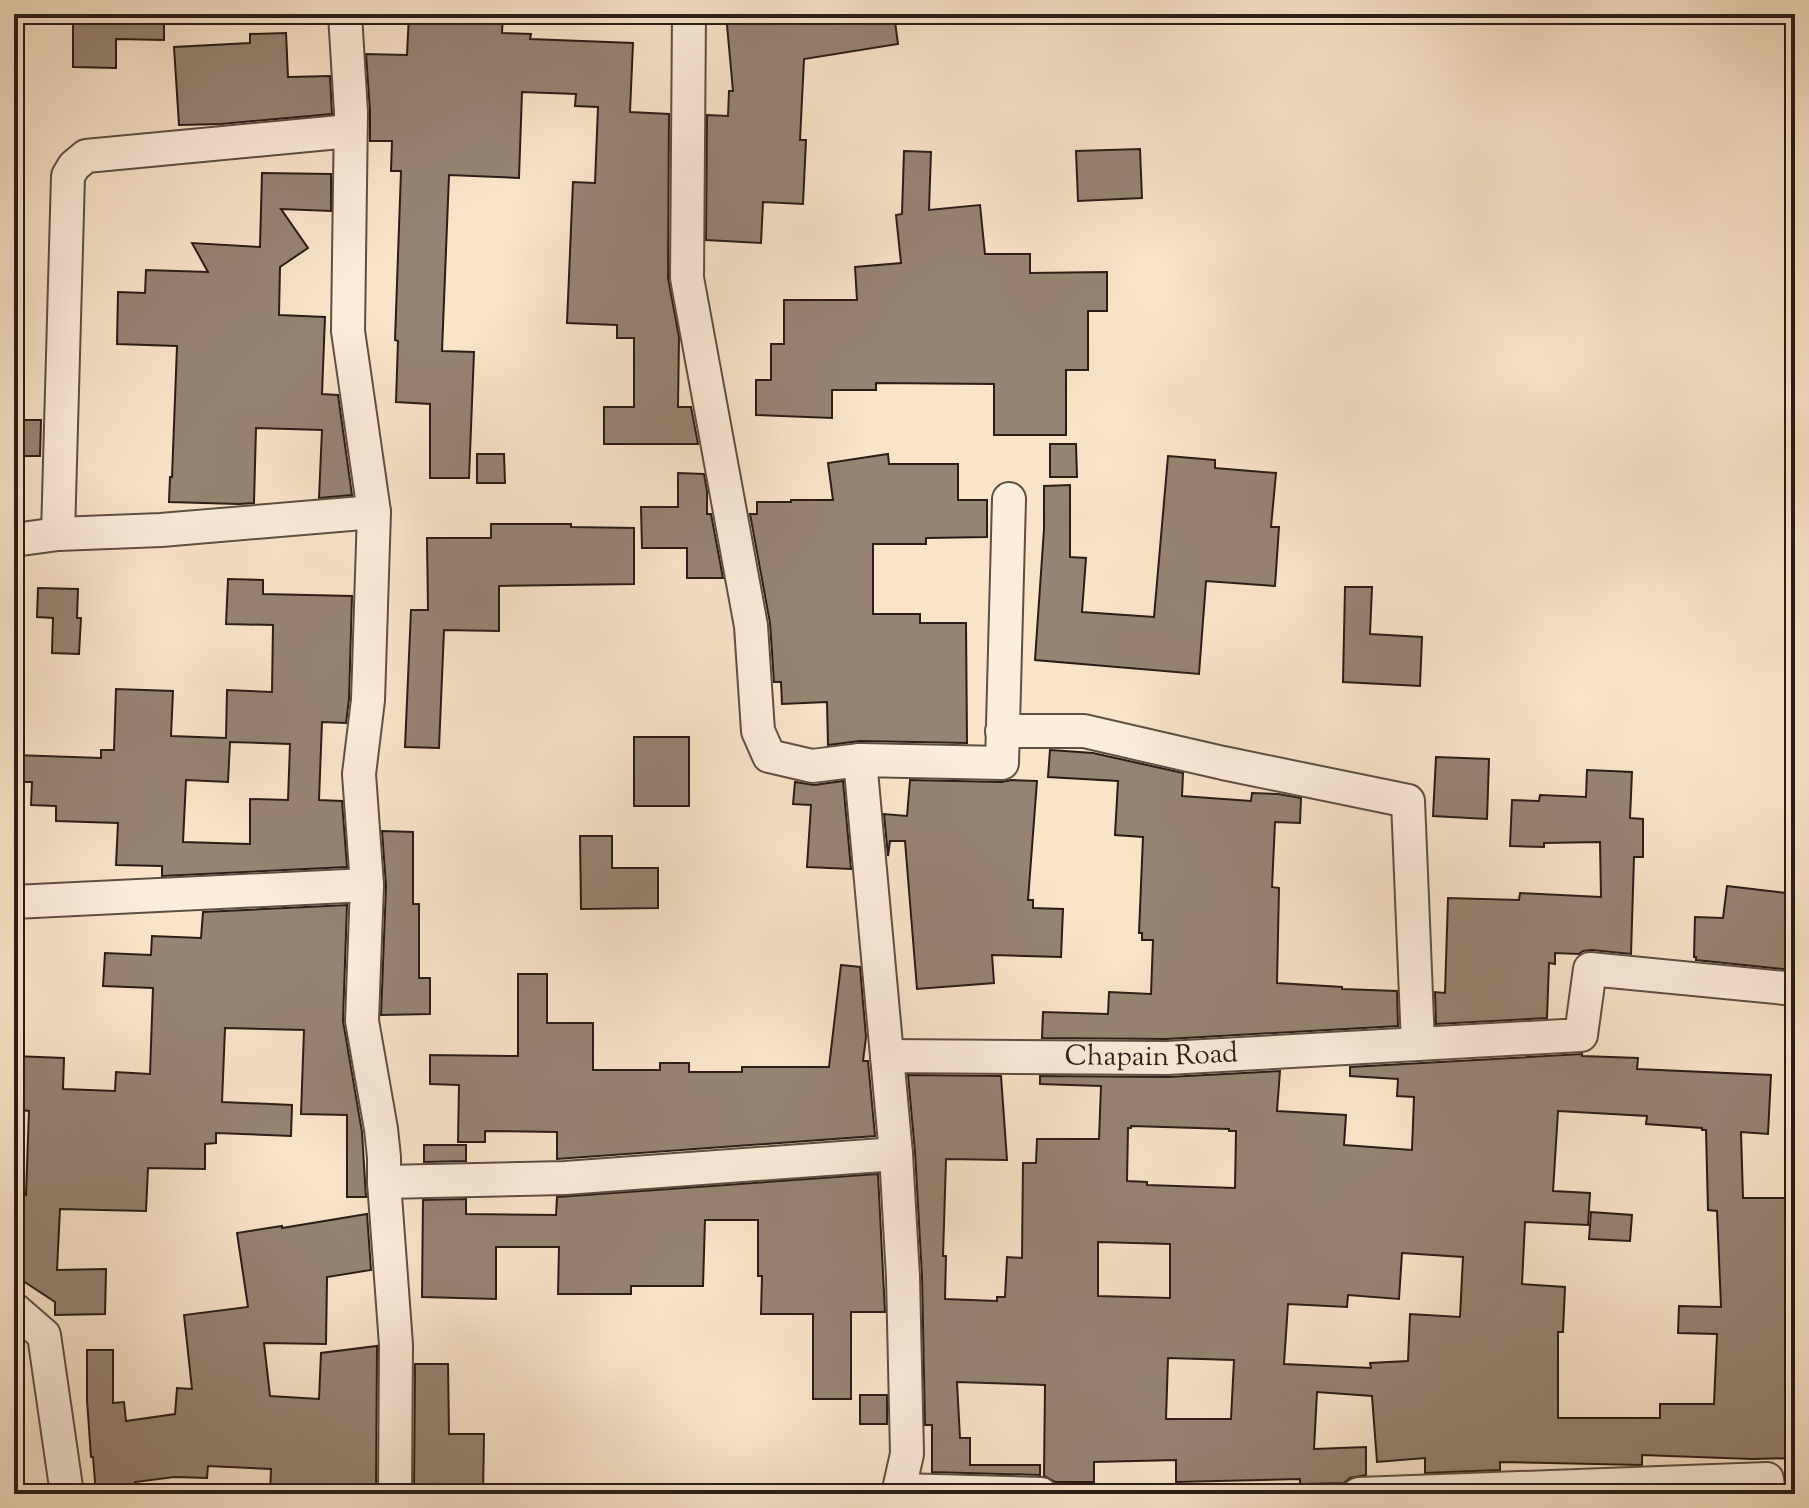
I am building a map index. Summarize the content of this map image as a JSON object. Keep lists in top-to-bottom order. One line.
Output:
{"streets":{"street":["Chapain Road"]}}
